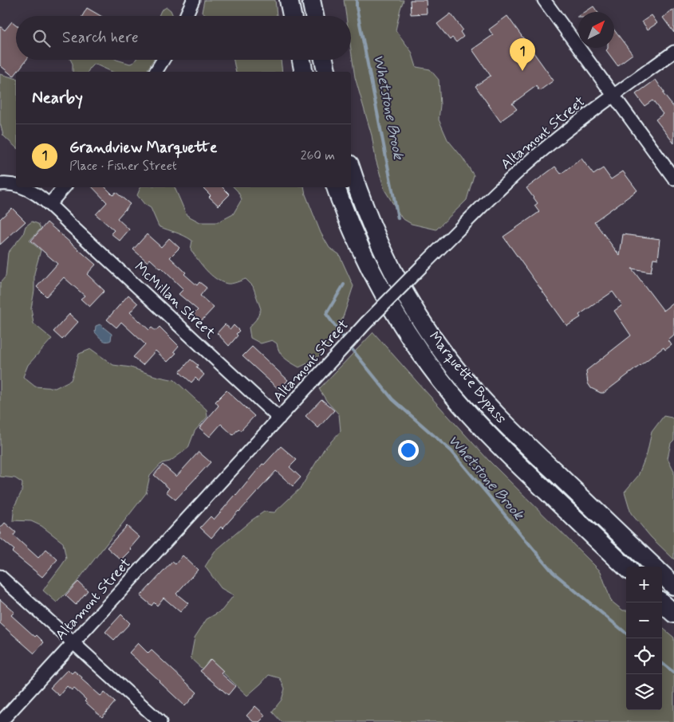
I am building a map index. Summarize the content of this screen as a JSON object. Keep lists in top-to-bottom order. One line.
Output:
{"streets":{"highway":["Marquette Bypass"],"street":["Altamont Street","McMillan Street"]},"crossings":[["Altamont Street","McMillan Street"]],"water":["Whetstone Brook"],"north":"top right","page":{"search":"Search here","pins":"1","heading":"Nearby","list":[{"mark":"1","name":"Grandview Marquette","note":"Place · Fisher Street","value":"260 m"}],"map_buttons":["+","−"]}}
